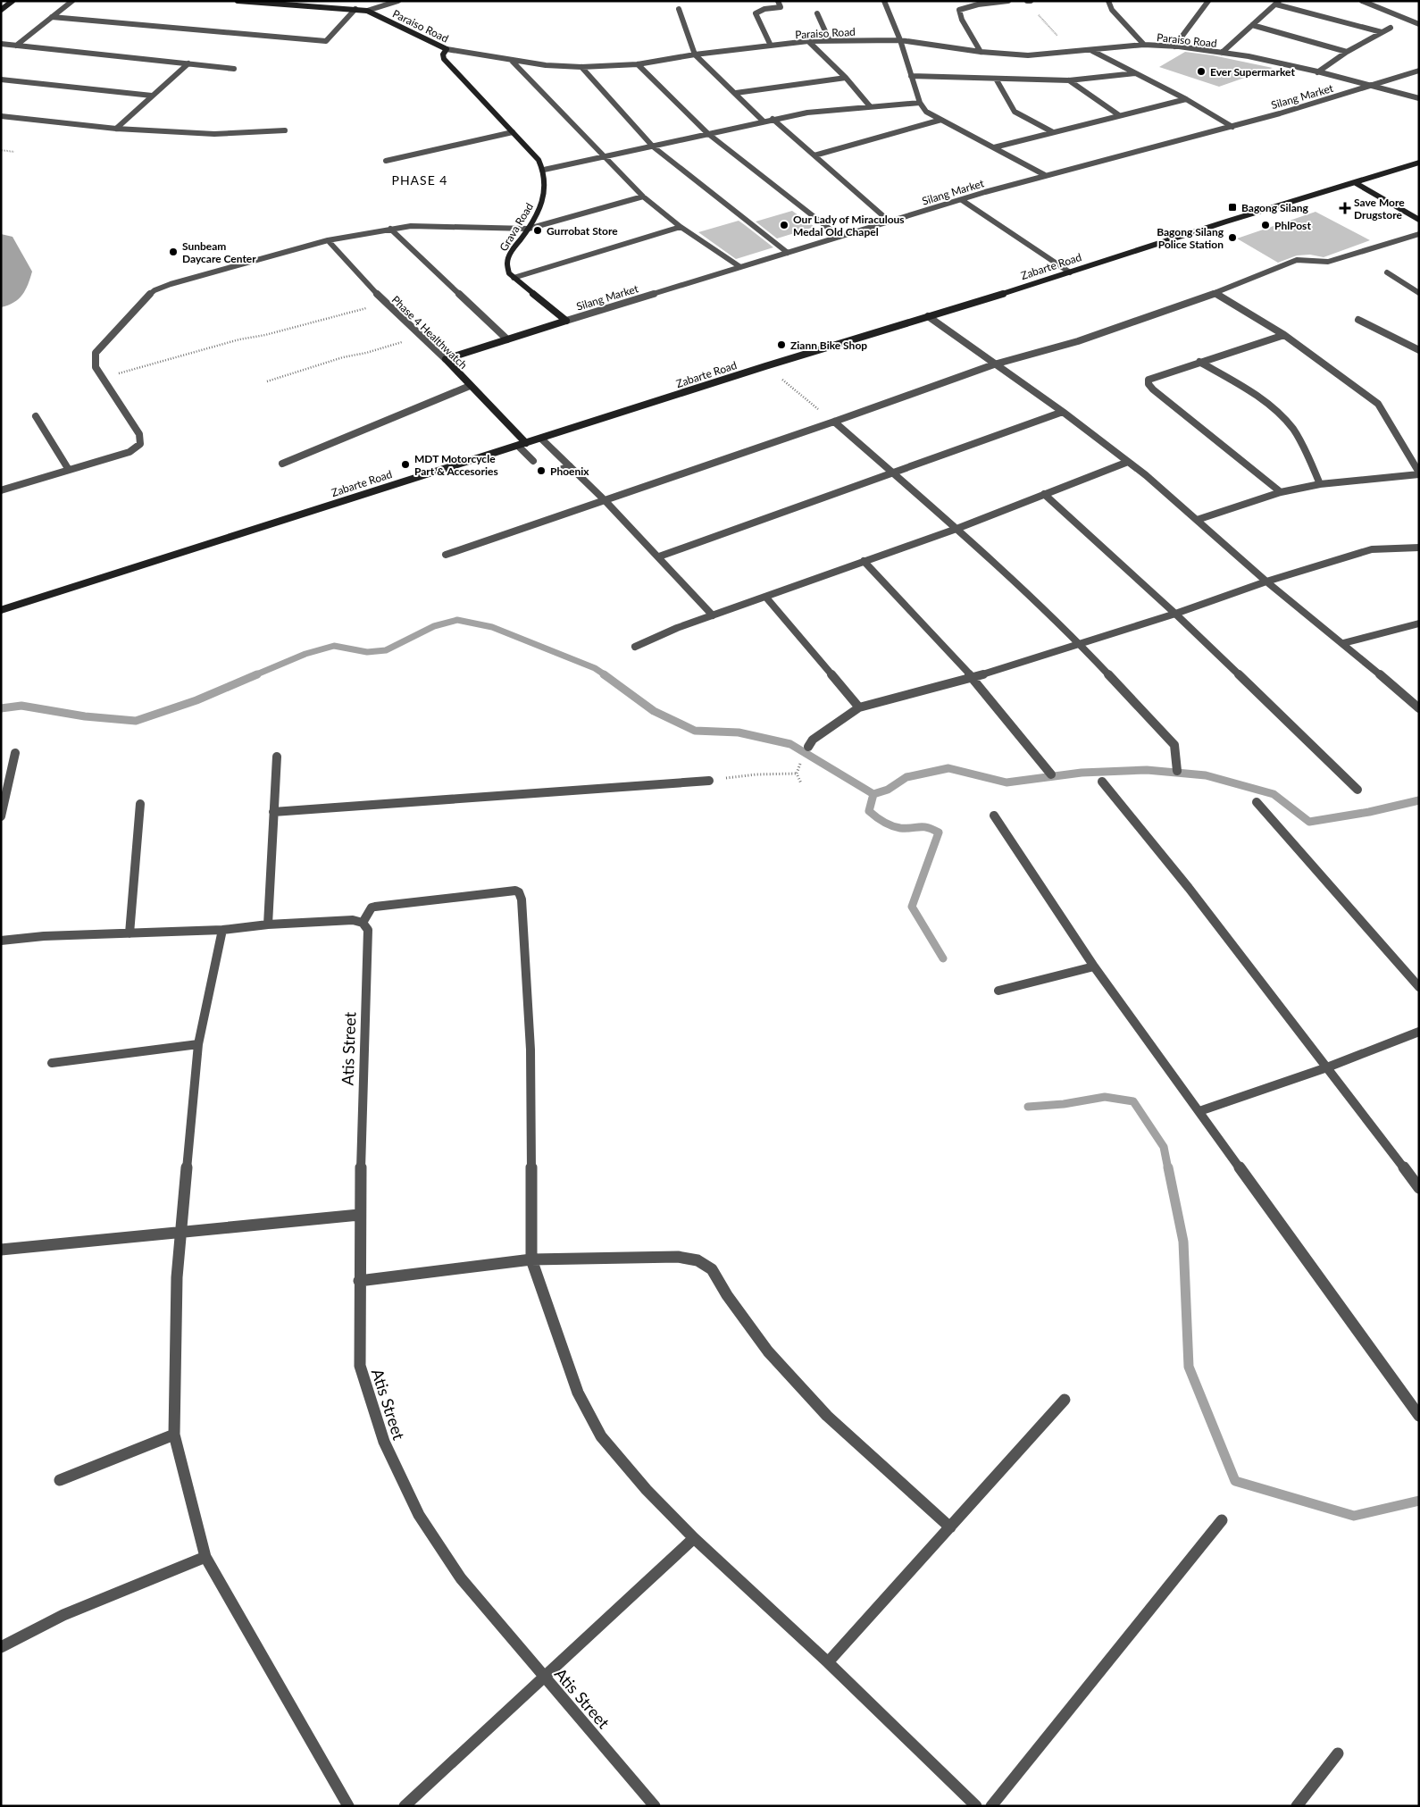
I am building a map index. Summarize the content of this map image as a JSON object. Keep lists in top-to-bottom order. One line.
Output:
{"streets":{"main road":["Paraiso Road","Silang Market","Grava Road","Zabarte Road","Phase 4 Healthwatch"],"street":["Atis Street"]},"crossings":[["Paraiso Road","Silang Market"],["Silang Market","Phase 4 Healthwatch"],["Zabarte Road","Phase 4 Healthwatch"]],"districts":["PHASE 4"],"places":{"other":["Ever Supermarket","Our Lady of Miraculous Medal Old Chapel","PhlPost","Gurrobat Store","Bagong Silang Police Station","Sunbeam Daycare Center","Ziann Bike Shop","MDT Motorcycle Part & Accesories","Phoenix"],"transit":["Bagong Silang"],"health":["Save More Drugstore"]}}
